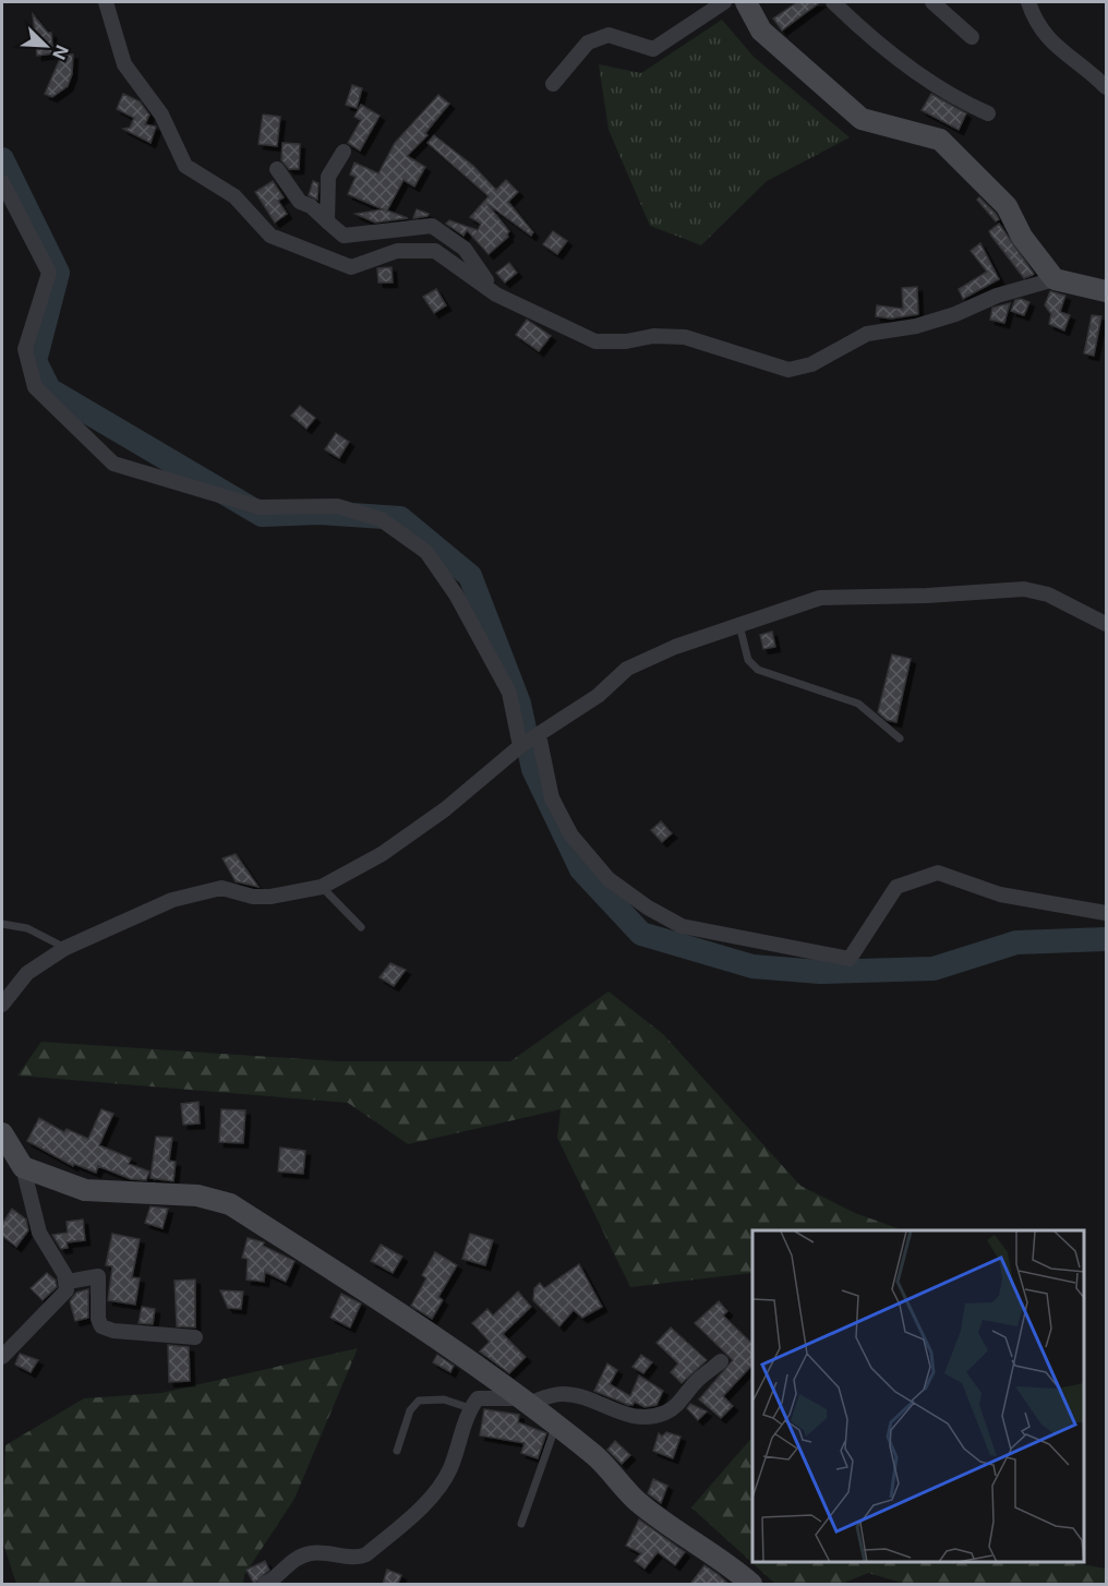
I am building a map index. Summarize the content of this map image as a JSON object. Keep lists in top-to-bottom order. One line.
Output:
{"north":"bottom right"}
